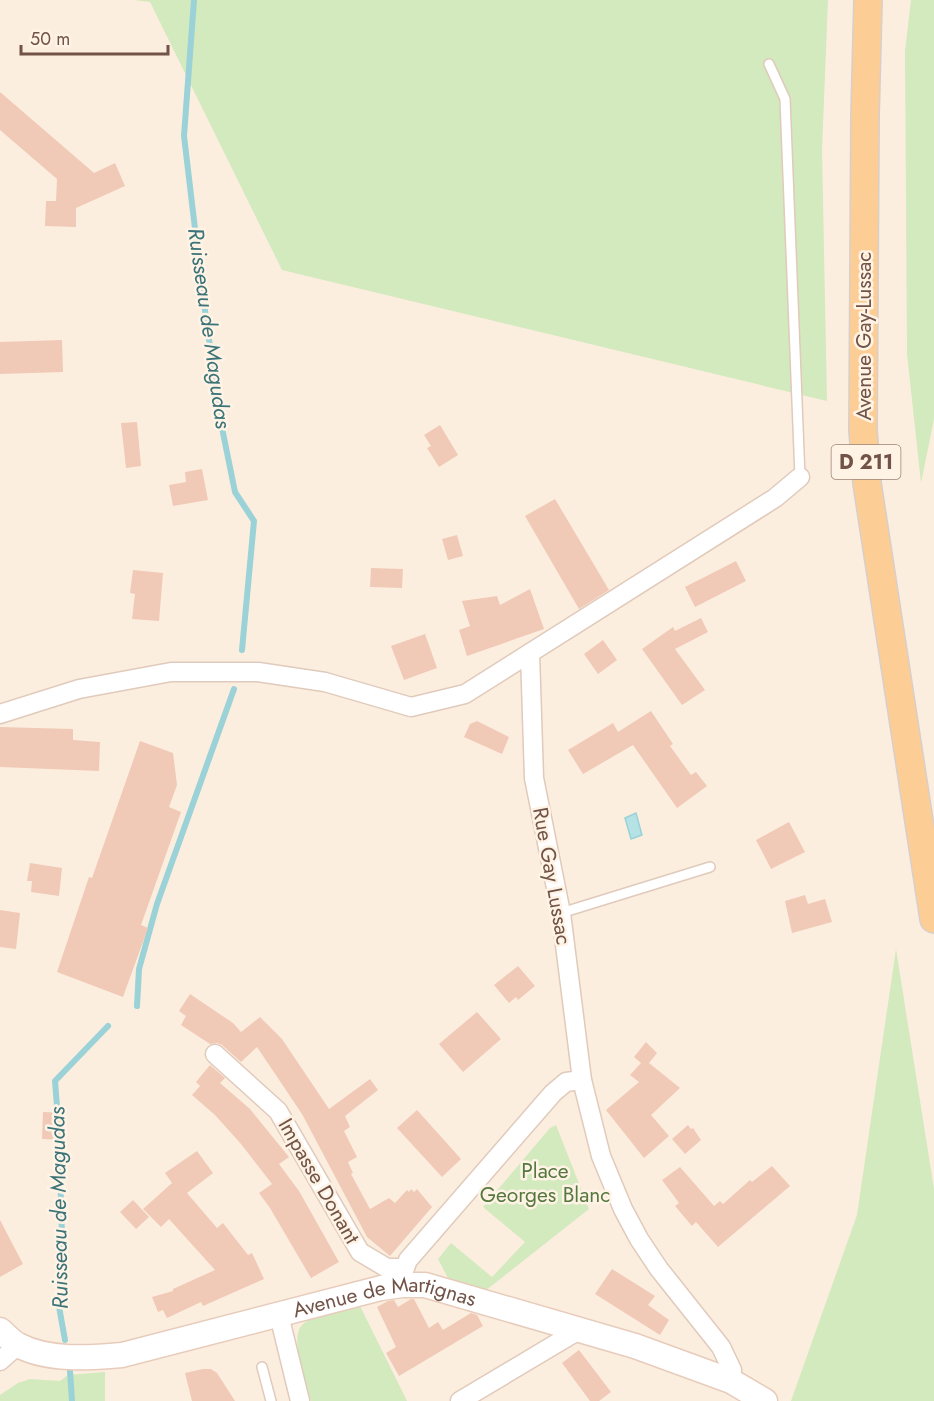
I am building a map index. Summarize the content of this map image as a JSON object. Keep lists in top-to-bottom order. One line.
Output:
{"streets":{"main road":["Avenue Gay-Lussac","D 211"],"street":["Rue Gay Lussac","Impasse Donant","Avenue de Martignas"]},"crossings":[["Rue Gay Lussac","Avenue de Martignas"],["Impasse Donant","Avenue de Martignas"]],"water":["Ruisseau de Magudas"],"parks":["Place Georges Blanc"],"scale_bar":"50 m"}
